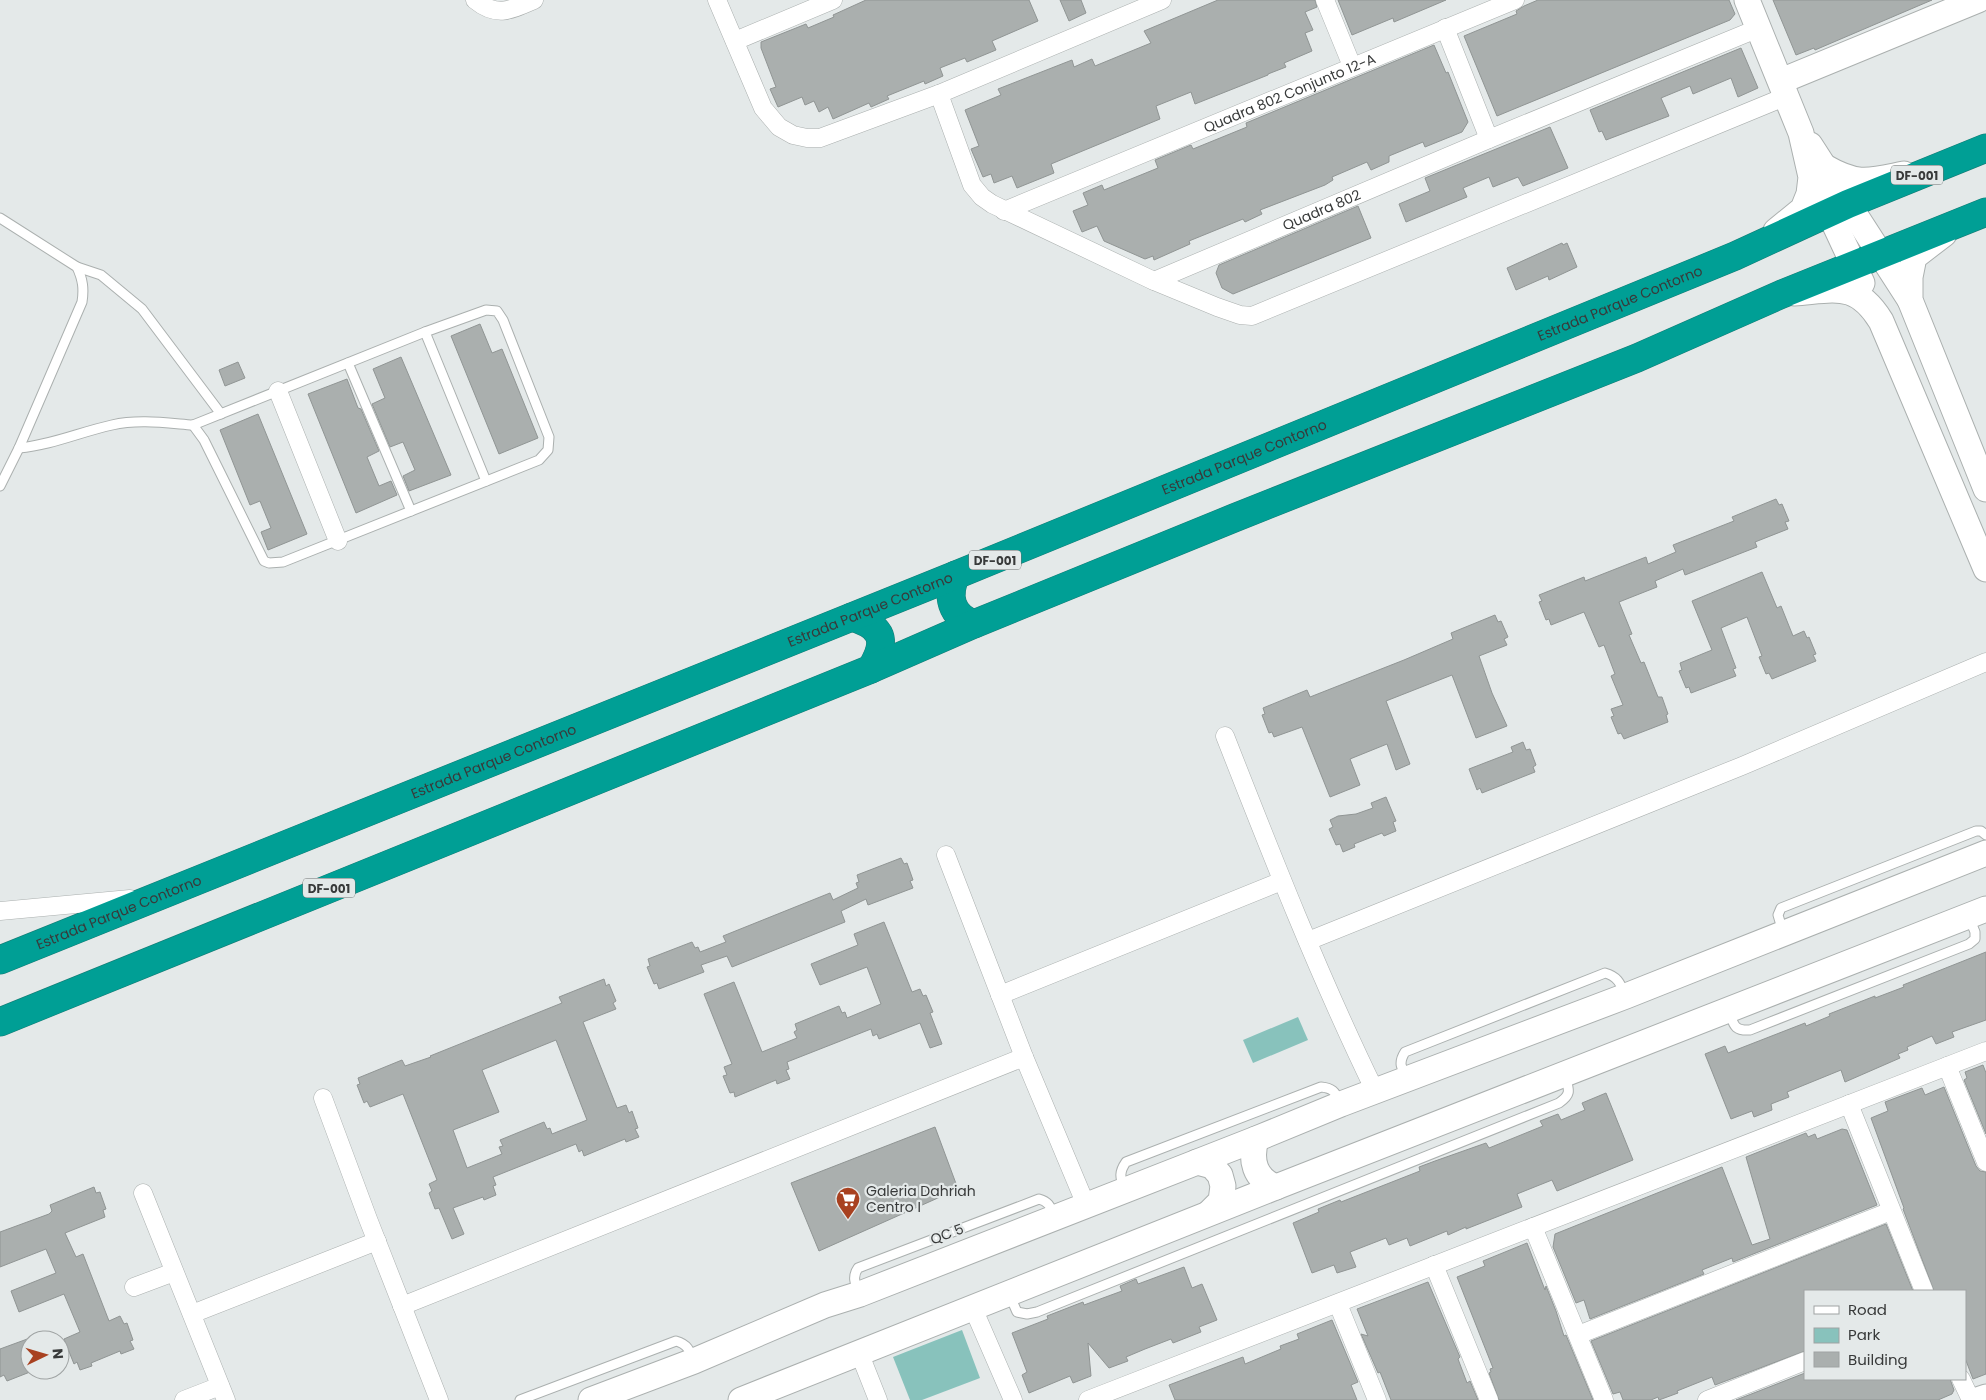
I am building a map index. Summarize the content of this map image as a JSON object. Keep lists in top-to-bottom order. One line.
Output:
{"streets":{"highway":["DF-001","Estrada Parque Contorno"],"street":["Quadra 802 Conjunto 12-A","Quadra 802"]},"places":{"supermarket":["Galeria Dahriah Centro I"]},"legend":["Road","Park","Building"],"north":"right"}
